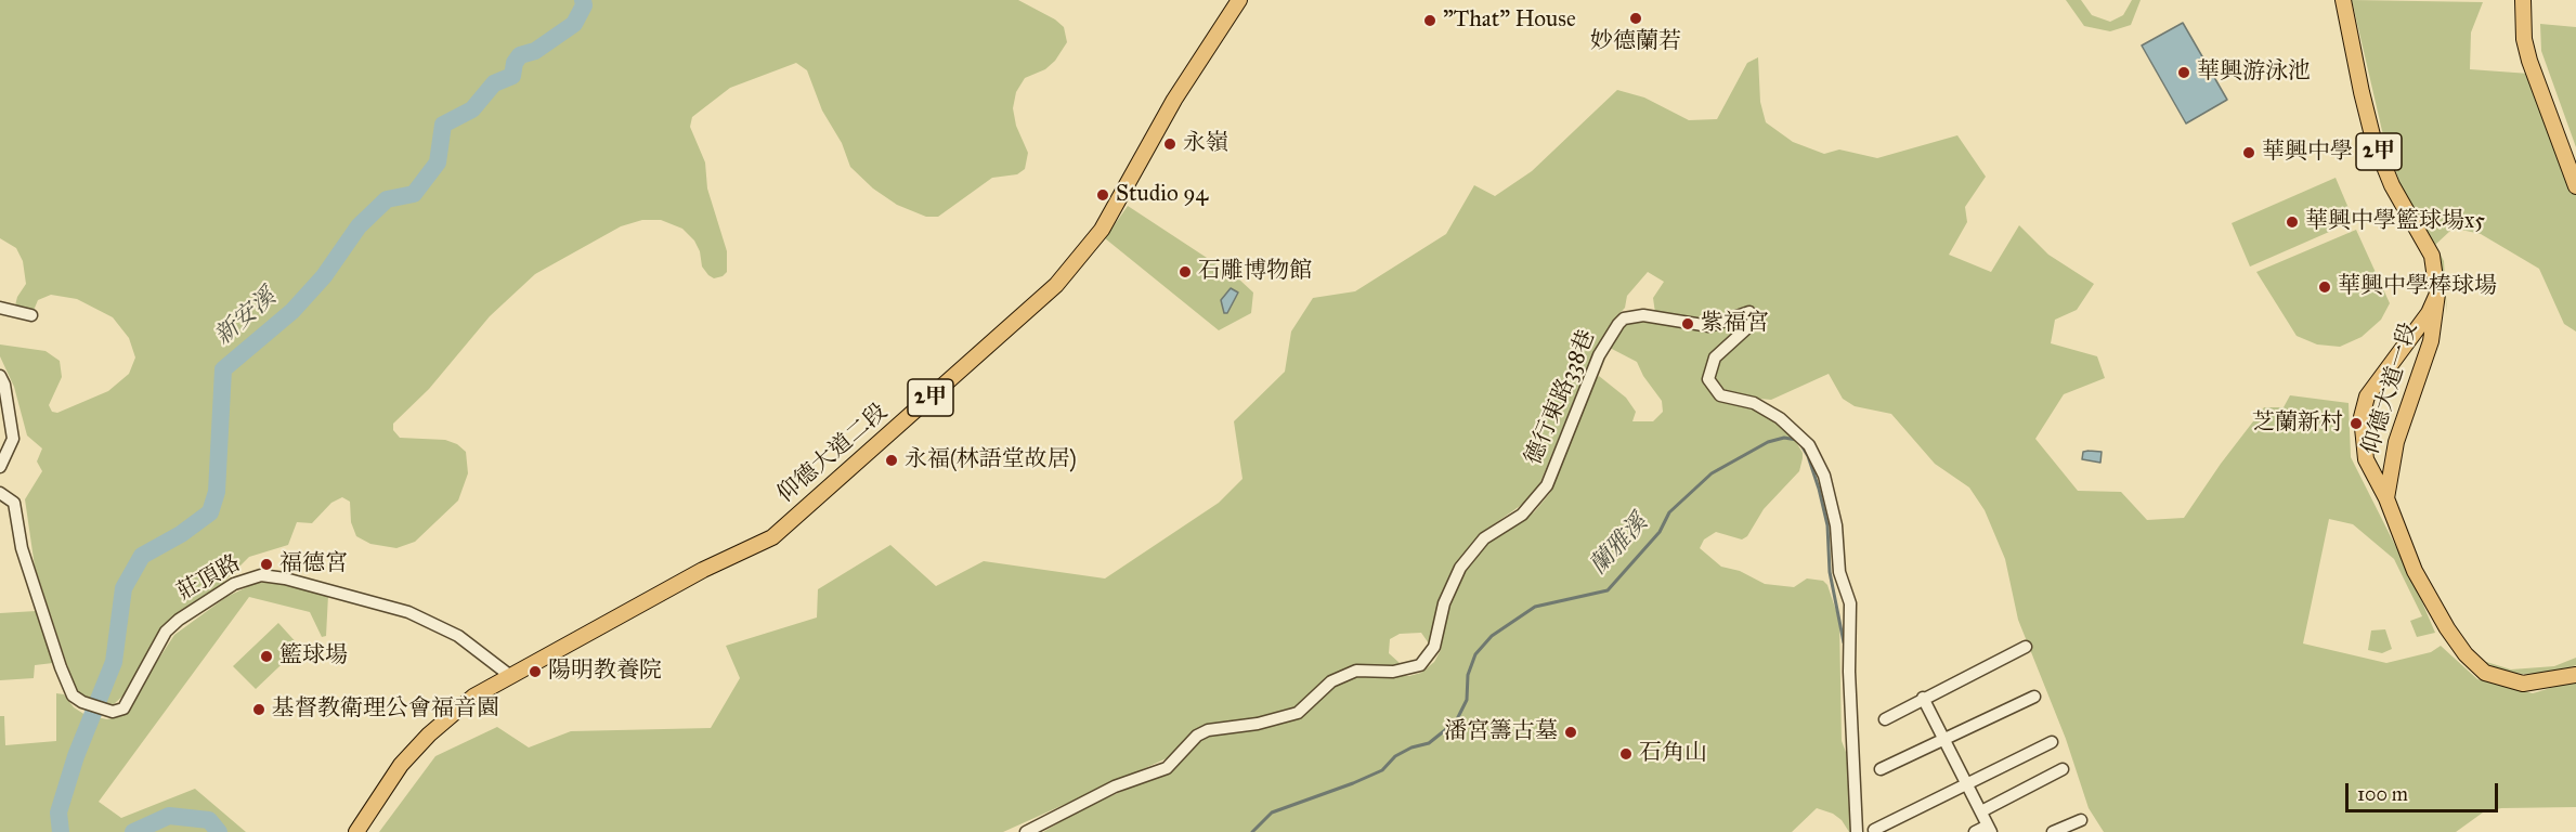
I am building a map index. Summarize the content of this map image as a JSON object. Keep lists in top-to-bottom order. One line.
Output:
{"streets":{"main road":["2甲","仰德大道一段","仰德大道二段"],"street":["德行東路338巷","莊頂路"]},"crossings":[["仰德大道二段","莊頂路"]],"water":["新安溪","蘭雅溪"],"places":["妙德蘭若","\"That\" House","華興游泳池","永嶺","華興中學","Studio 94","華興中學籃球場x5","石雕博物館","華興中學棒球場","紫福宮","芝蘭新村","永福(林語堂故居)","福德宮","籃球場","陽明教養院","基督教衛理公會福音園","潘宮籌古墓","石角山"],"scale_bar":"100 m"}
